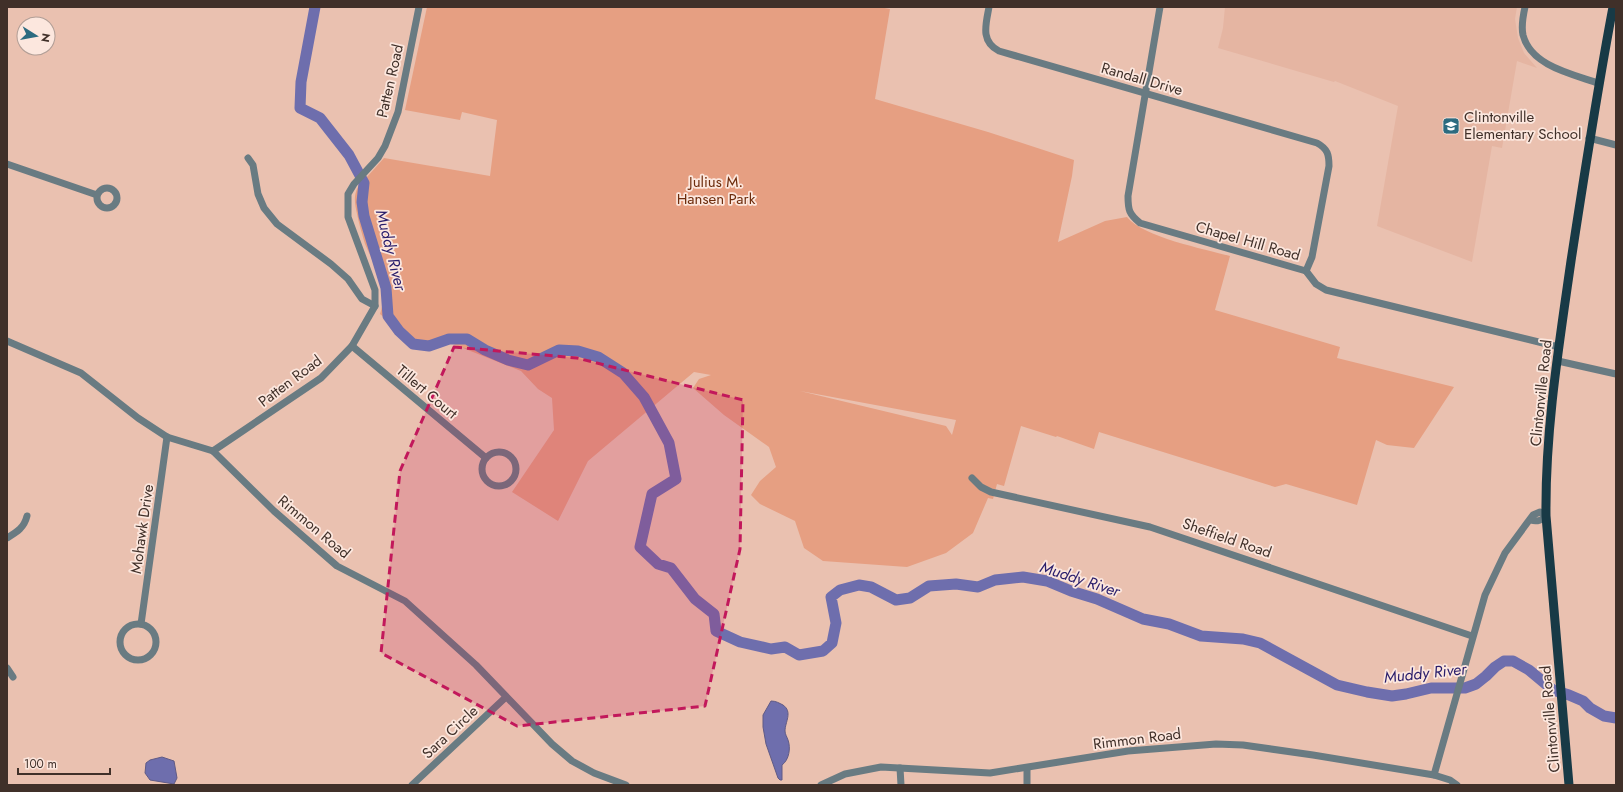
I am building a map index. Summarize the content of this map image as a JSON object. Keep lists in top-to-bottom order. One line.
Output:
{"streets":{"main road":["Clintonville Road"],"street":["Randall Drive","Patten Road","Chapel Hill Road","Tillert Court","Rimmon Road","Mohawk Drive","Sheffield Road","Sara Circle"]},"crossings":[["Randall Drive","Chapel Hill Road"],["Patten Road","Tillert Court"],["Patten Road","Rimmon Road"],["Chapel Hill Road","Clintonville Road"],["Rimmon Road","Mohawk Drive"],["Rimmon Road","Sara Circle"]],"water":["Muddy River"],"parks":["Julius M. Hansen Park"],"places":{"school or university":["Clintonville Elementary School"]},"scale_bar":"100 m","north":"right"}
